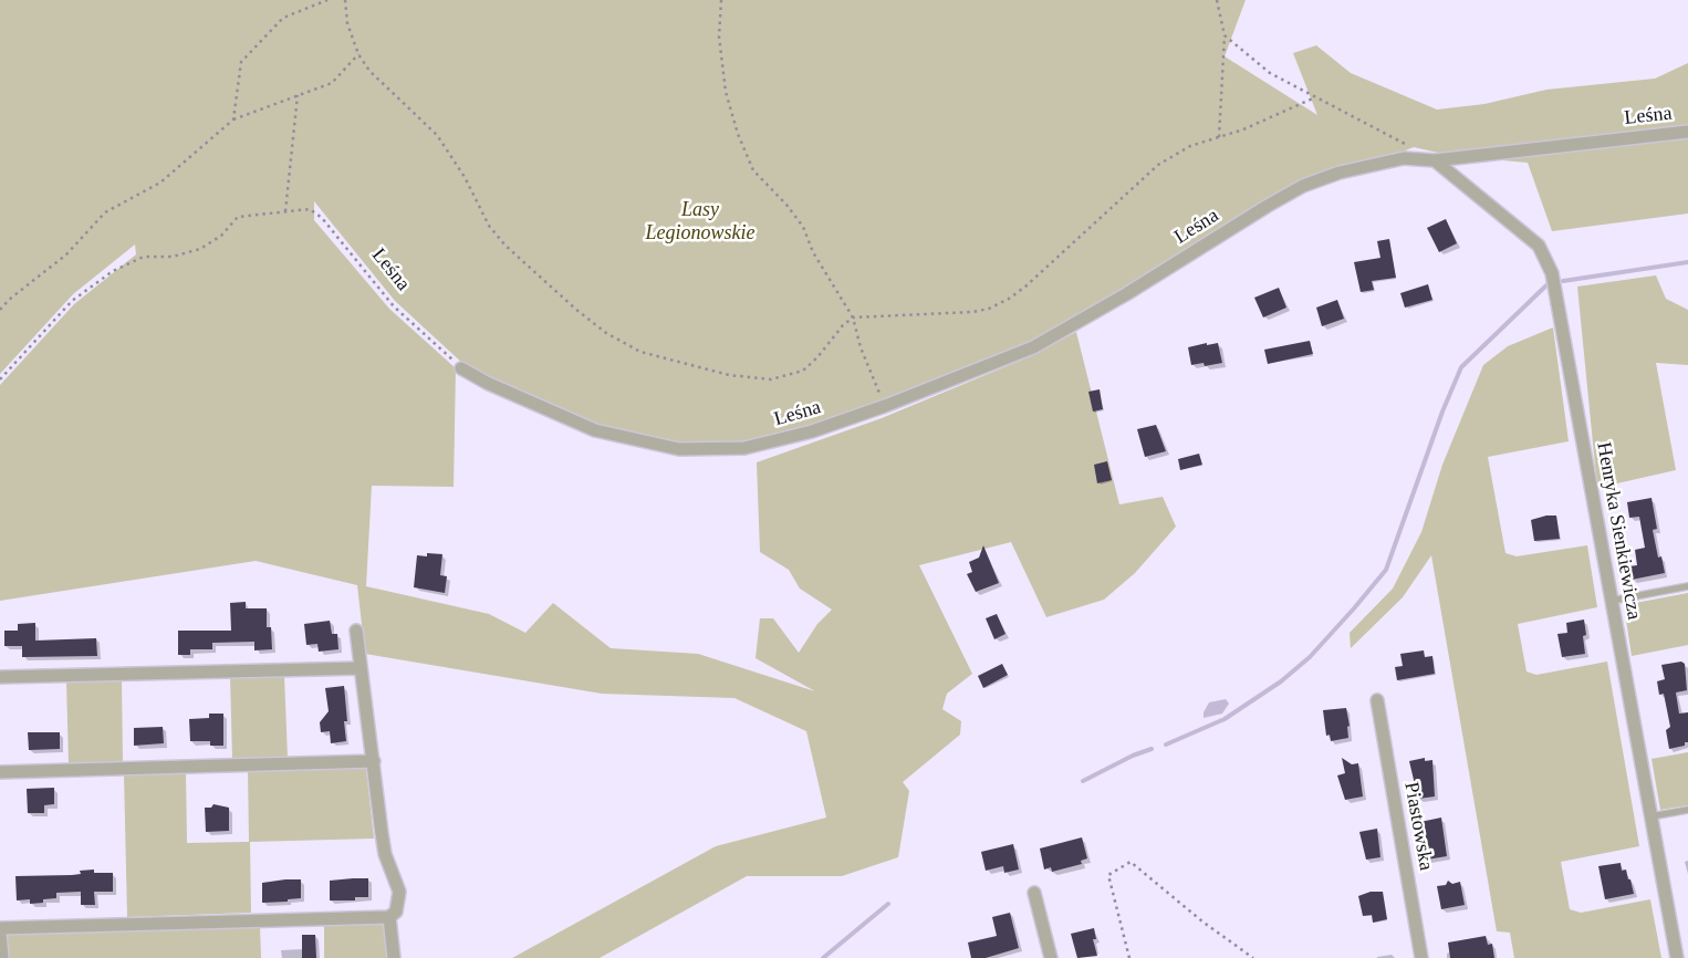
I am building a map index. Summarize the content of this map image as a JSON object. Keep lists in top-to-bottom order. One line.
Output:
{"streets":{"street":["Leśna","Henryka Sienkiewicza","Piastowska"]},"crossings":[["Leśna","Henryka Sienkiewicza"]],"parks":["Lasy Legionowskie"]}
